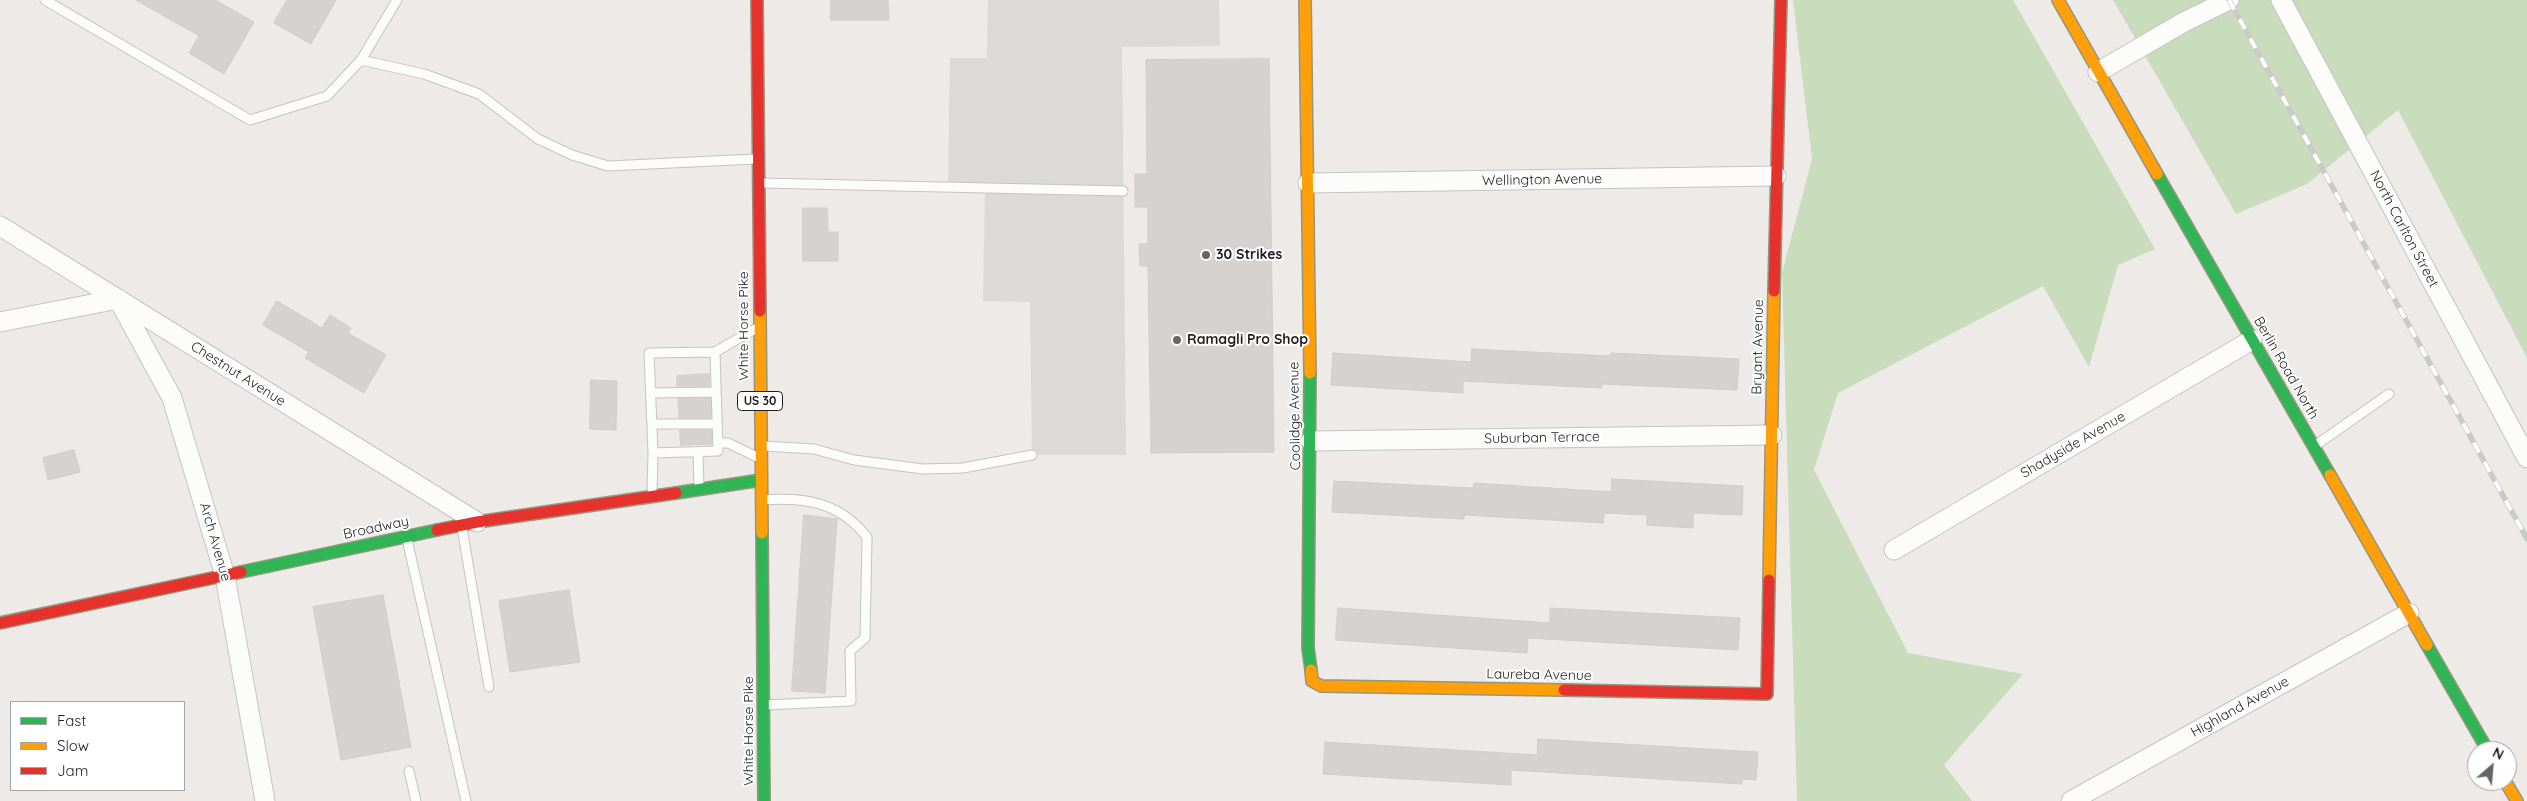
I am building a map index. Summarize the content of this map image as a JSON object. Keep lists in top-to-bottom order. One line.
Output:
{"streets":{"main road":["White Horse Pike","Bryant Avenue","Berlin Road North","US 30","Coolidge Avenue","Broadway","Laureba Avenue"],"street":["Wellington Avenue","North Carlton Street","Chestnut Avenue","Suburban Terrace","Shadyside Avenue","Arch Avenue","Highland Avenue"]},"crossings":[["Wellington Avenue","Bryant Avenue"],["Wellington Avenue","Coolidge Avenue"],["White Horse Pike","Broadway"],["Bryant Avenue","Suburban Terrace"],["Bryant Avenue","Laureba Avenue"],["Berlin Road North","Shadyside Avenue"],["Berlin Road North","Highland Avenue"],["Chestnut Avenue","Broadway"],["Chestnut Avenue","Arch Avenue"],["Coolidge Avenue","Suburban Terrace"],["Coolidge Avenue","Laureba Avenue"],["Broadway","Arch Avenue"]],"places":["30 Strikes","Ramagli Pro Shop"],"legend":["Fast","Slow","Jam"],"north":"top right"}
